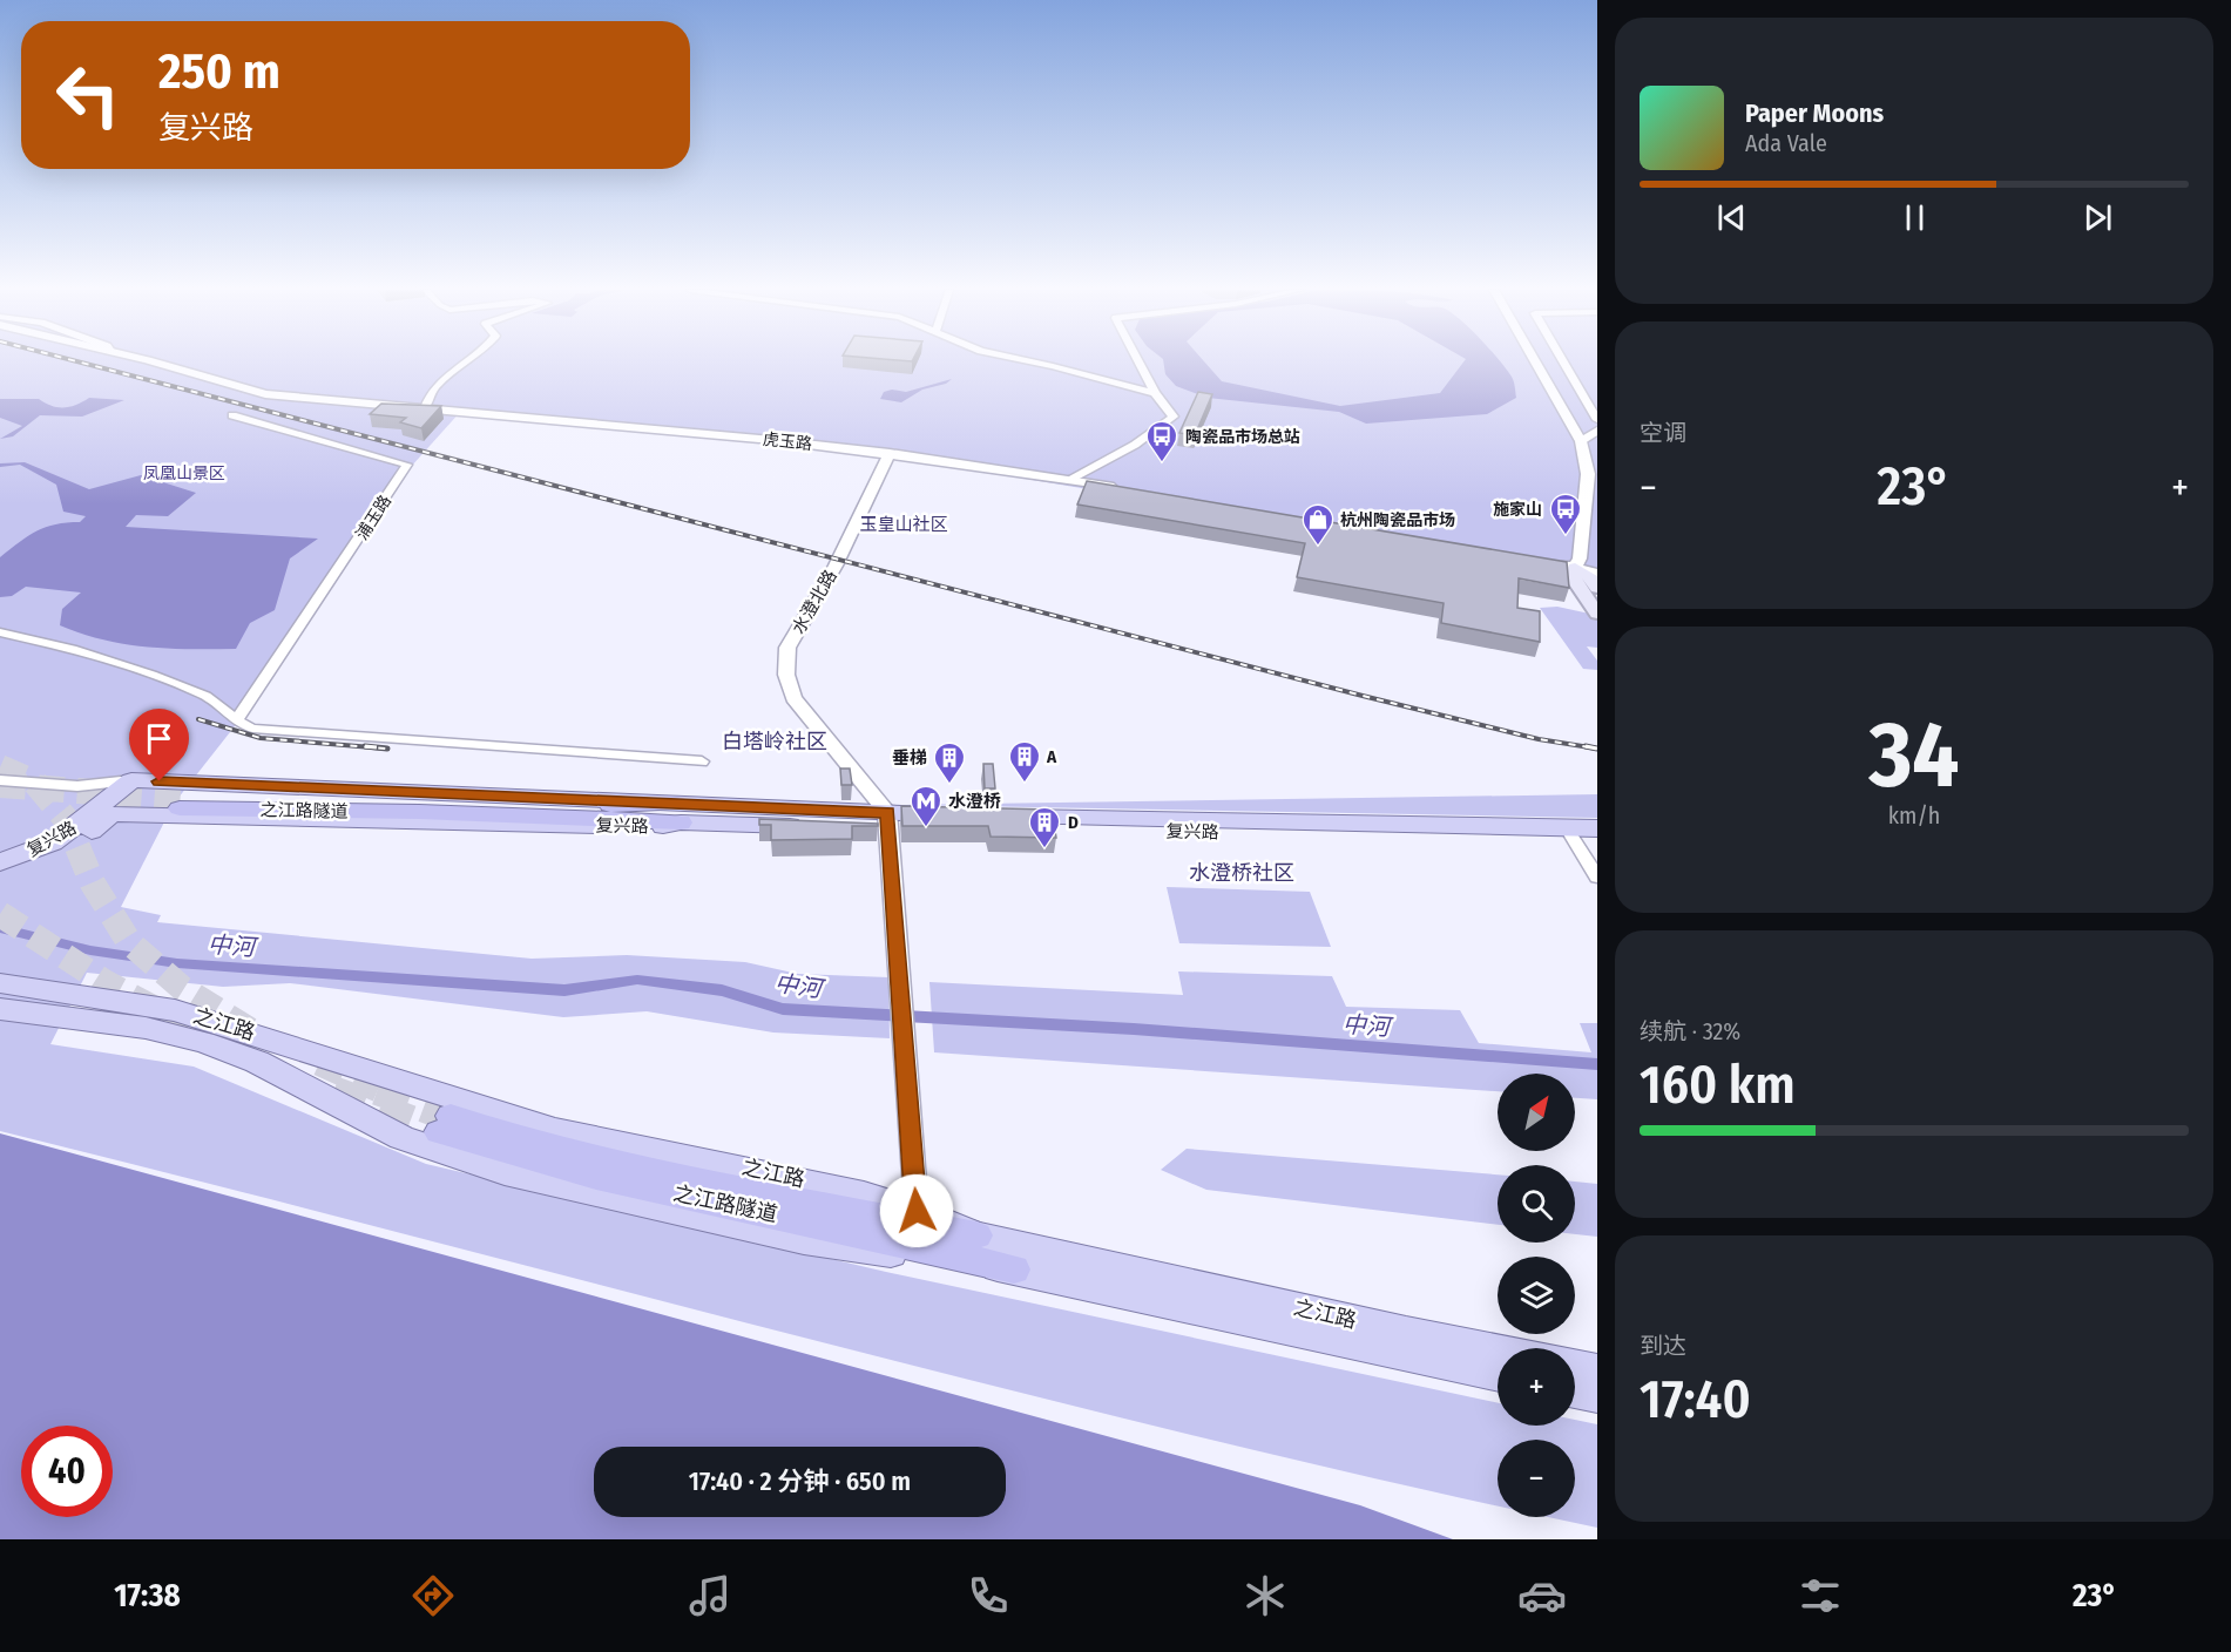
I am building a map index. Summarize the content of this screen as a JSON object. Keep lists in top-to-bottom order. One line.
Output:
{"streets":{"highway":["之江路隧道"],"main road":["复兴路","之江路"],"street":["虎玉路","浦玉路","水澄北路"]},"crossings":[["虎玉路","水澄北路"],["水澄北路","复兴路"],["之江路隧道","复兴路"],["之江路隧道","之江路"]],"districts":["玉皇山社区","白塔岭社区","水澄桥社区"],"water":["中河"],"parks":["凤凰山景区"],"places":{"bus stop":["陶瓷品市场总站","施家山"],"shop":["杭州陶瓷品市场"],"building":["A","垂梯","D"],"metro station":["水澄桥"]},"north":"top right","page":{"turn":["250 m","复兴路"],"song":["Paper Moons","Ada Vale"],"tile":["空调",["34","km/h"],["续航 · 32%","160 km"],["到达","17:40"]],"heat":["−","23°","+"],"map_buttons":["+","−"],"limit":"40","trip":"17:40 · 2 分钟 · 650 m","tabs":["17:38","23°"]}}
